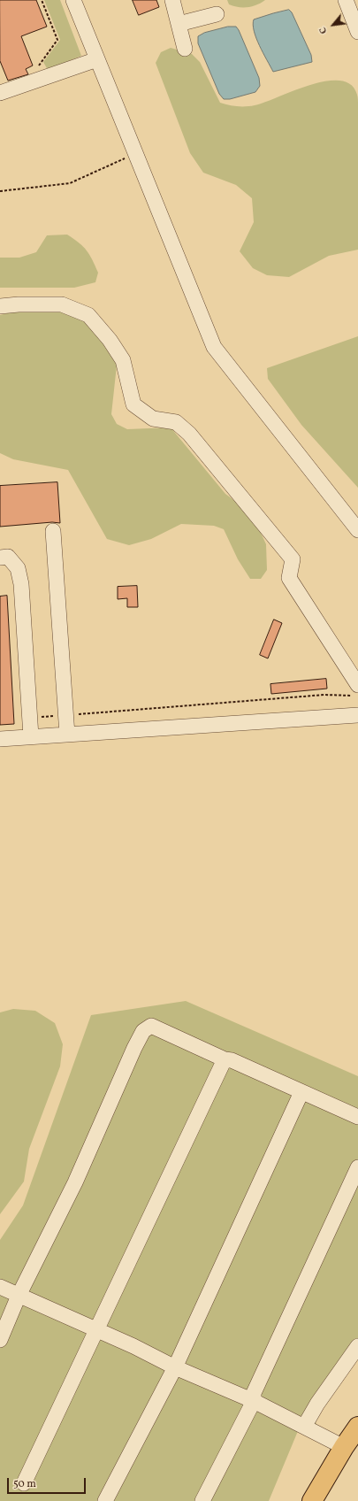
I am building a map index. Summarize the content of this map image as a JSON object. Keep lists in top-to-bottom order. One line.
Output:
{"scale_bar":"50 m","north":"bottom left"}
